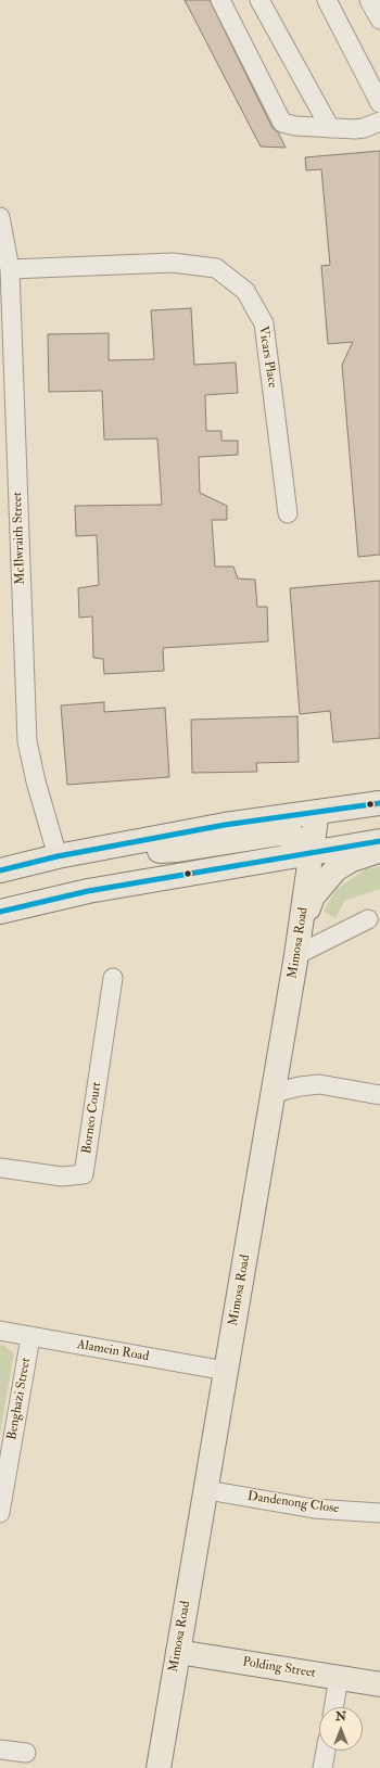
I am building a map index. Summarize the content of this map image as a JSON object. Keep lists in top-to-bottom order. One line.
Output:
{"streets":{"main road":["Mimosa Road","Polding Street"],"street":["Vicars Place","McIlwraith Street","Borneo Court","Alamein Road","Benghazi Street","Dandenong Close"]},"crossings":[["Vicars Place","McIlwraith Street"],["Mimosa Road","Alamein Road"],["Mimosa Road","Dandenong Close"],["Mimosa Road","Polding Street"],["Alamein Road","Benghazi Street"]],"north":"top"}
